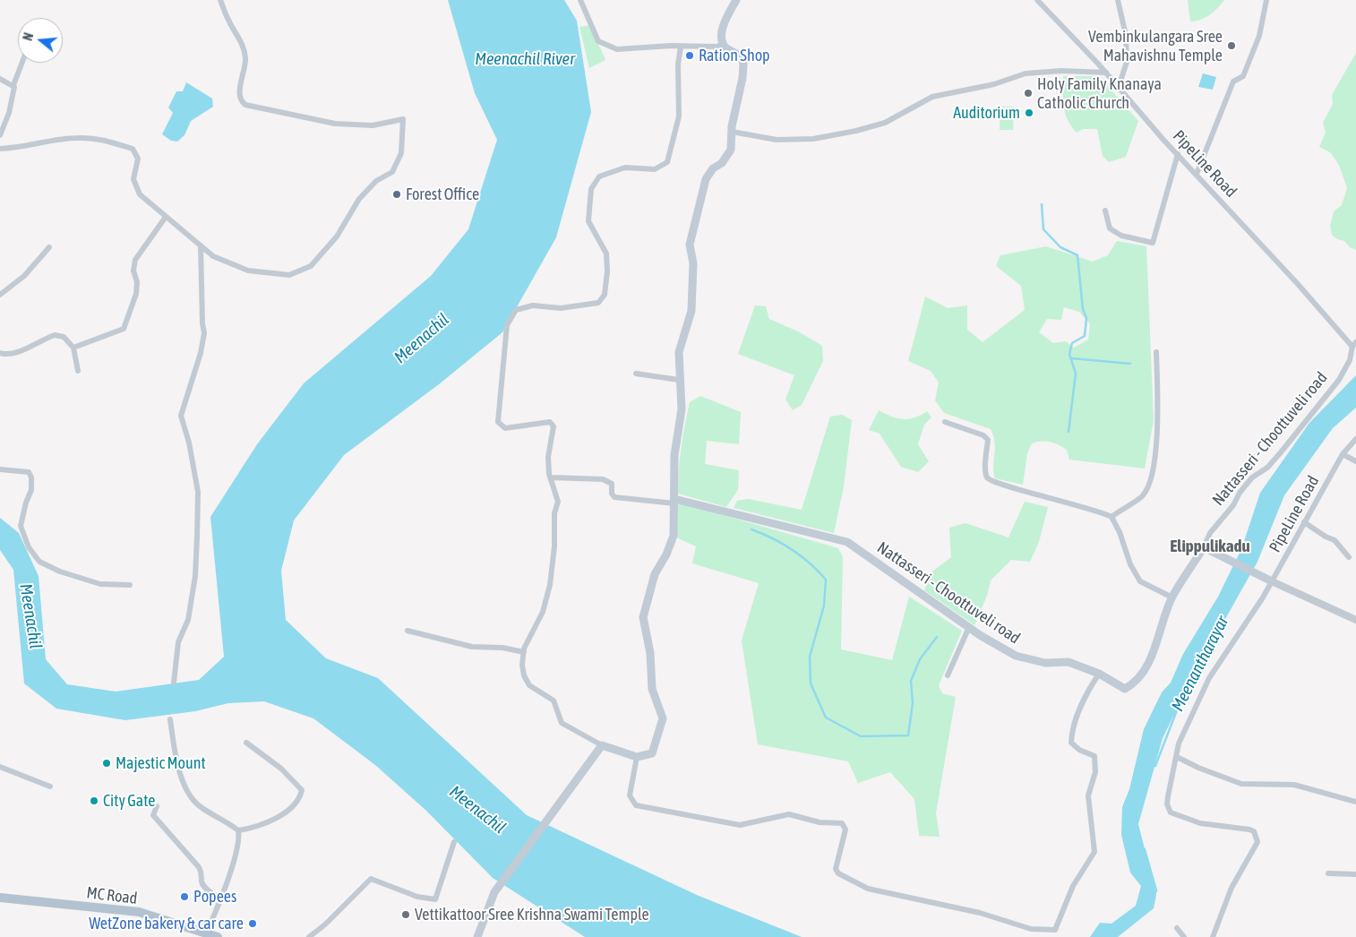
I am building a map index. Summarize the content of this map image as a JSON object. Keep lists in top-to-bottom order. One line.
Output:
{"streets":{"main road":["Nattasseri - Choottuveli road","MC Road"],"street":["PipeLine Road"]},"crossings":[["PipeLine Road","Nattasseri - Choottuveli road"]],"districts":["Elippulikadu"],"water":["Meenachil River","Meenachil","Meenantharayar"],"places":["Vembinkulangara Sree Mahavishnu Temple","Ration Shop","Holy Family Knanaya Catholic Church","Auditorium","Forest Office","Majestic Mount","City Gate","Popees","Vettikattoor Sree Krishna Swami Temple","WetZone bakery & car care"],"north":"left"}
